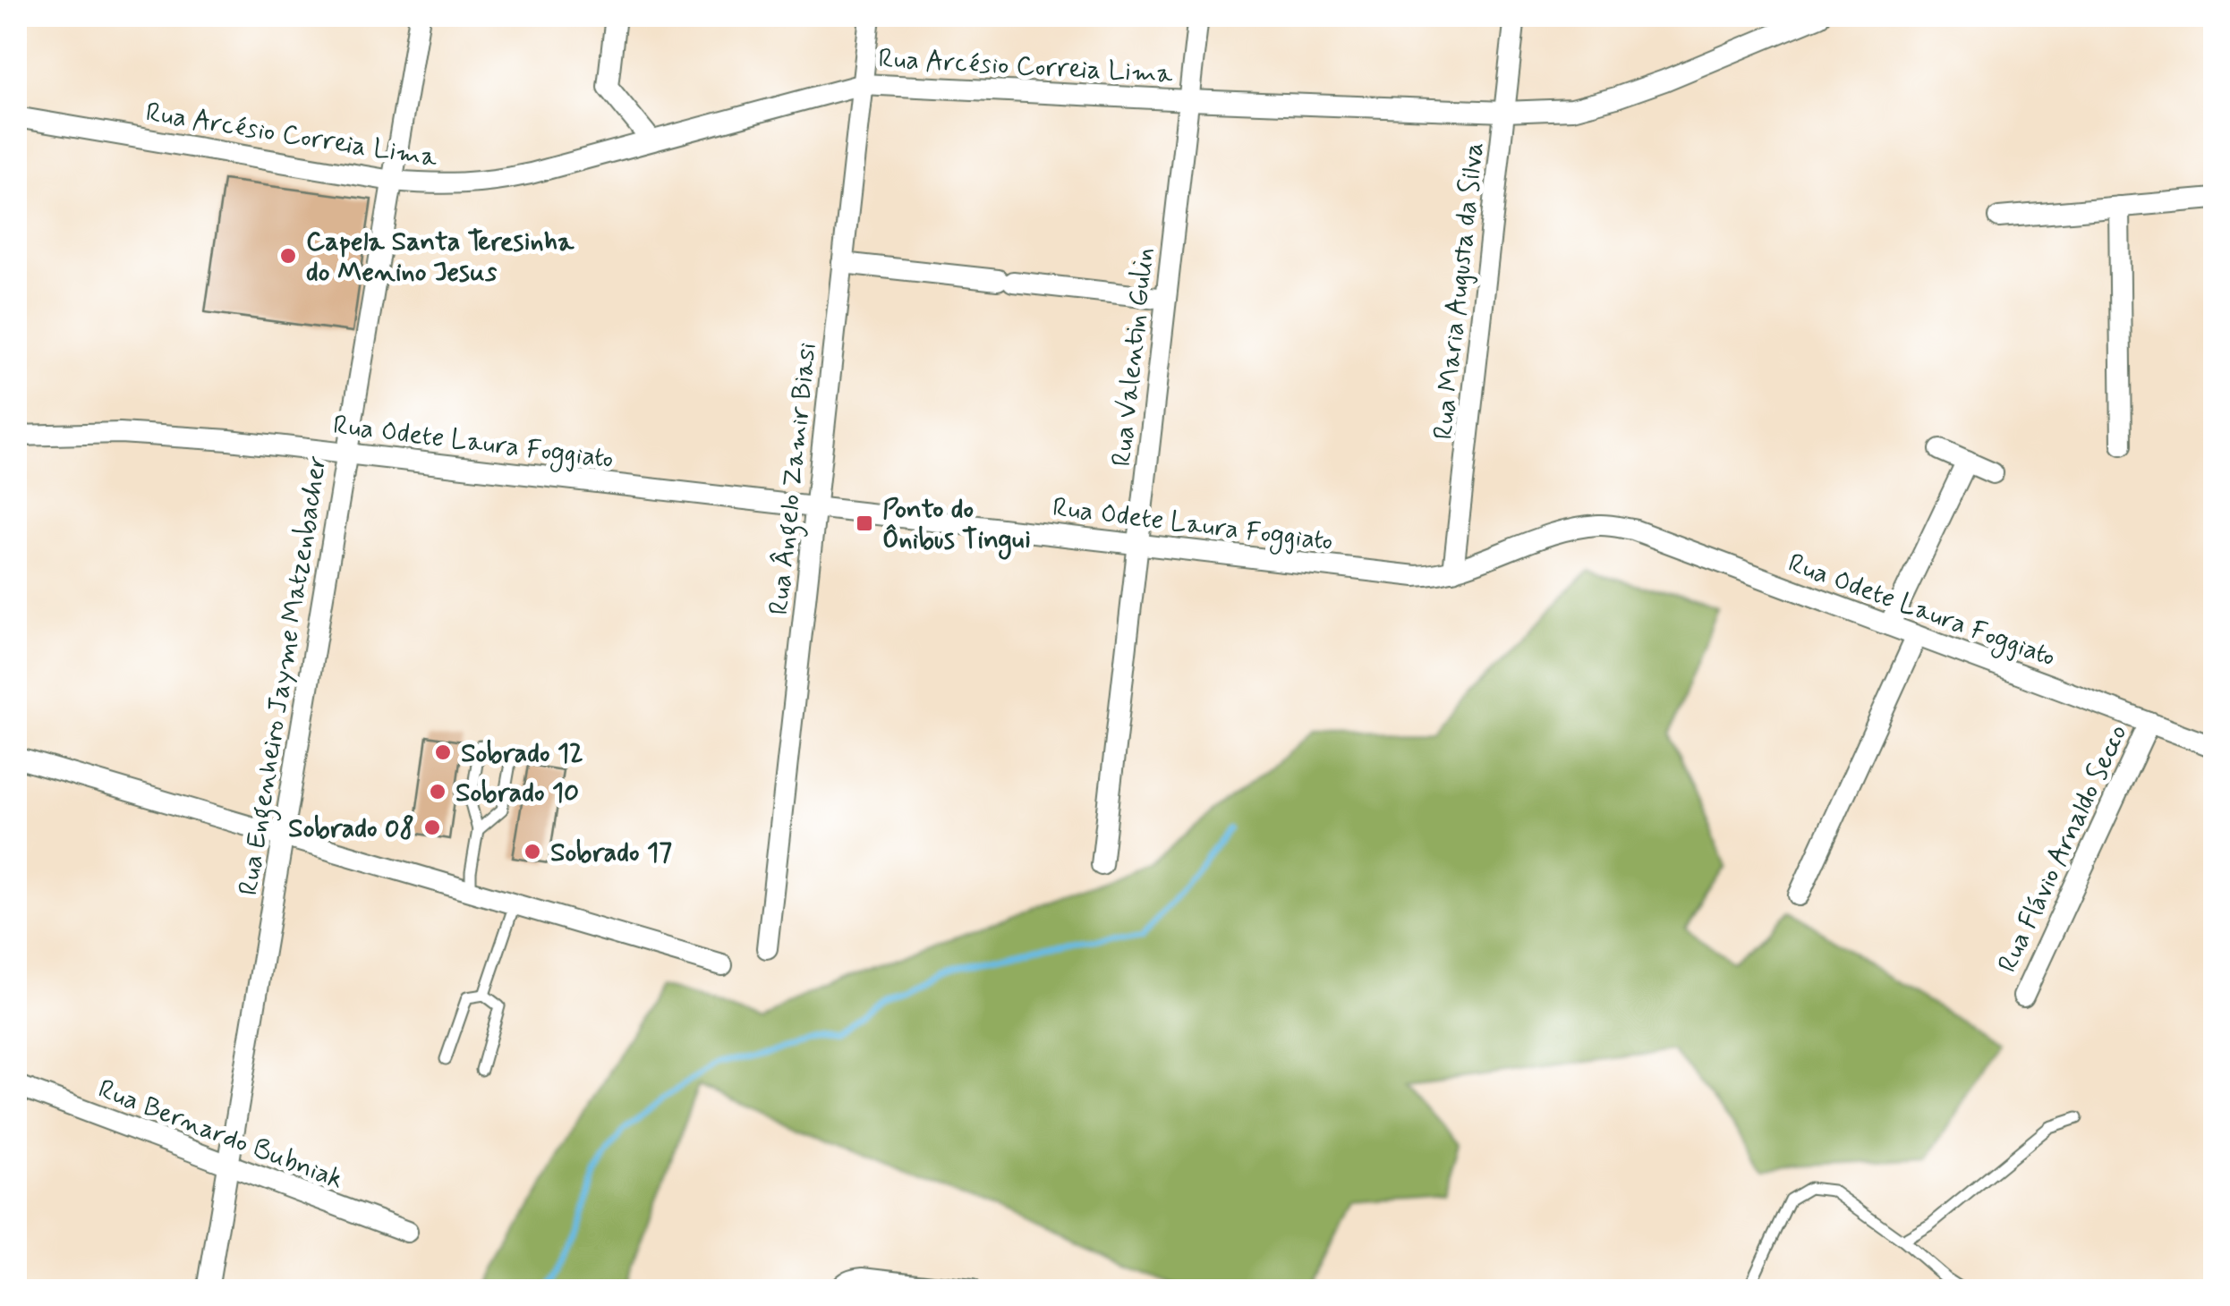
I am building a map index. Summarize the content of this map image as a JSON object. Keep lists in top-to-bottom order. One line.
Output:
{"streets":{"street":["Rua Arcésio Correia Lima","Rua Maria Augusta da Silva","Rua Valentin Gulin","Rua Odete Laura Foggiato","Rua Ângelo Zamir Biasi","Rua Engenheiro Jayme Matzenbacher","Rua Flávio Arnaldo Secco","Rua Bernardo Bubniak"]},"crossings":[["Rua Arcésio Correia Lima","Rua Maria Augusta da Silva"],["Rua Arcésio Correia Lima","Rua Valentin Gulin"],["Rua Arcésio Correia Lima","Rua Ângelo Zamir Biasi"],["Rua Arcésio Correia Lima","Rua Engenheiro Jayme Matzenbacher"],["Rua Maria Augusta da Silva","Rua Odete Laura Foggiato"],["Rua Valentin Gulin","Rua Odete Laura Foggiato"],["Rua Odete Laura Foggiato","Rua Ângelo Zamir Biasi"],["Rua Odete Laura Foggiato","Rua Engenheiro Jayme Matzenbacher"],["Rua Odete Laura Foggiato","Rua Flávio Arnaldo Secco"],["Rua Engenheiro Jayme Matzenbacher","Rua Bernardo Bubniak"]],"places":{"other":["Capela Santa Teresinha do Menino Jesus","Sobrado 12","Sobrado 10","Sobrado 08","Sobrado 17"],"transit":["Ponto do Ônibus Tingui"]}}
